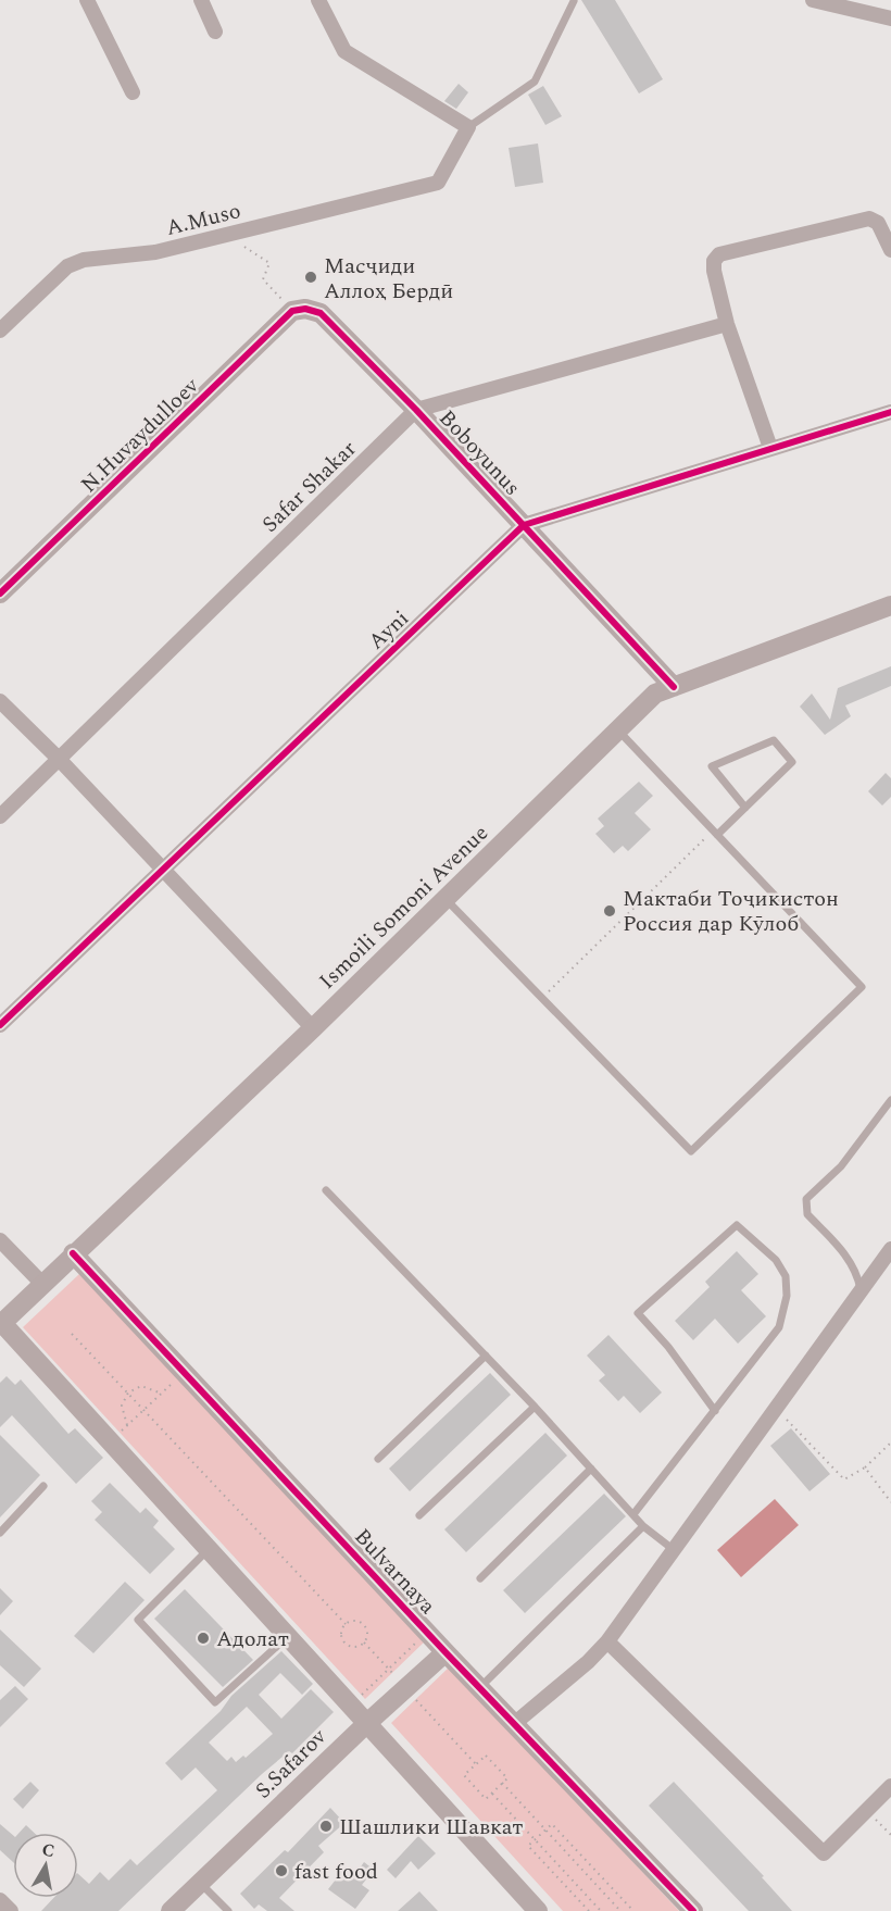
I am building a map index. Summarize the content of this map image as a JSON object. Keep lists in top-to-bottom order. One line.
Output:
{"streets":{"street":["A.Muso","N.Huvaydulloev","Boboyunus","Safar Shakar","Ayni","Ismoili Somoni Avenue","Bulvarnaya","S.Safarov"]},"crossings":[["N.Huvaydulloev","Boboyunus"],["Boboyunus","Safar Shakar"],["Boboyunus","Ayni"],["Boboyunus","Ismoili Somoni Avenue"],["Ismoili Somoni Avenue","Bulvarnaya"],["Bulvarnaya","S.Safarov"]],"places":["Масҷиди Аллоҳ Бердӣ","Мактаби Тоҷикистон Россия дар Кӯлоб","Адолат","Шашлики Шавкат","fast food"],"north":"top"}
